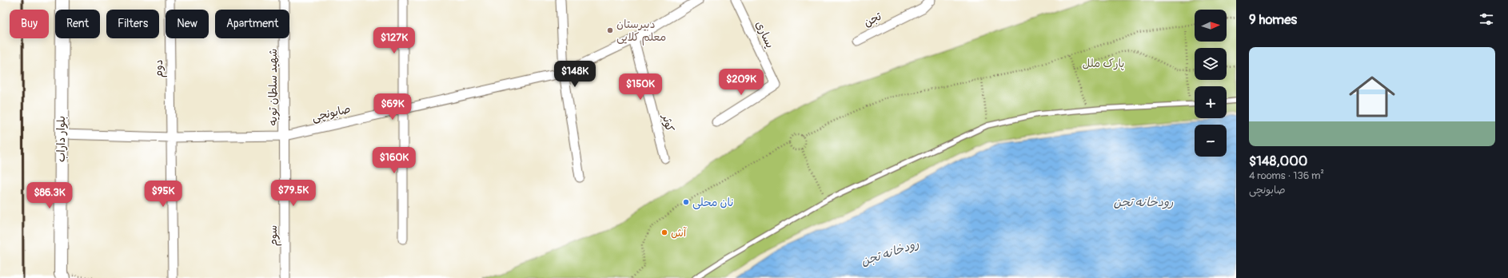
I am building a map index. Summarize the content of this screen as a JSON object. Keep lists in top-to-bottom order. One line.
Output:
{"streets":{"main road":["بلوار داراب"],"street":["تجن","یساری","دوم","شهید سلطان تویه","صابونچی","کوثر","سوم"]},"crossings":[["دوم","صابونچی"],["شهید سلطان تویه","صابونچی"],["شهید سلطان تویه","سوم"],["صابونچی","کوثر"],["صابونچی","بلوار داراب"],["صابونچی","سوم"]],"water":["رودخانه تجن"],"parks":["پارک ملل"],"places":["دبیرستان معلم کلایی","نان محلی","آش"],"north":"right","page":{"heading":"9 homes","map_buttons":["+","−"],"chip":["Buy","Rent","Filters","New","Apartment"],"price":["$127K","$148K","$209K","$150K","$69K","$160K","$79.5K","$95K","$86.3K"],"list":[{"name":"$148,000","note":"4 rooms · 136 m² · صابونچی"}]}}
